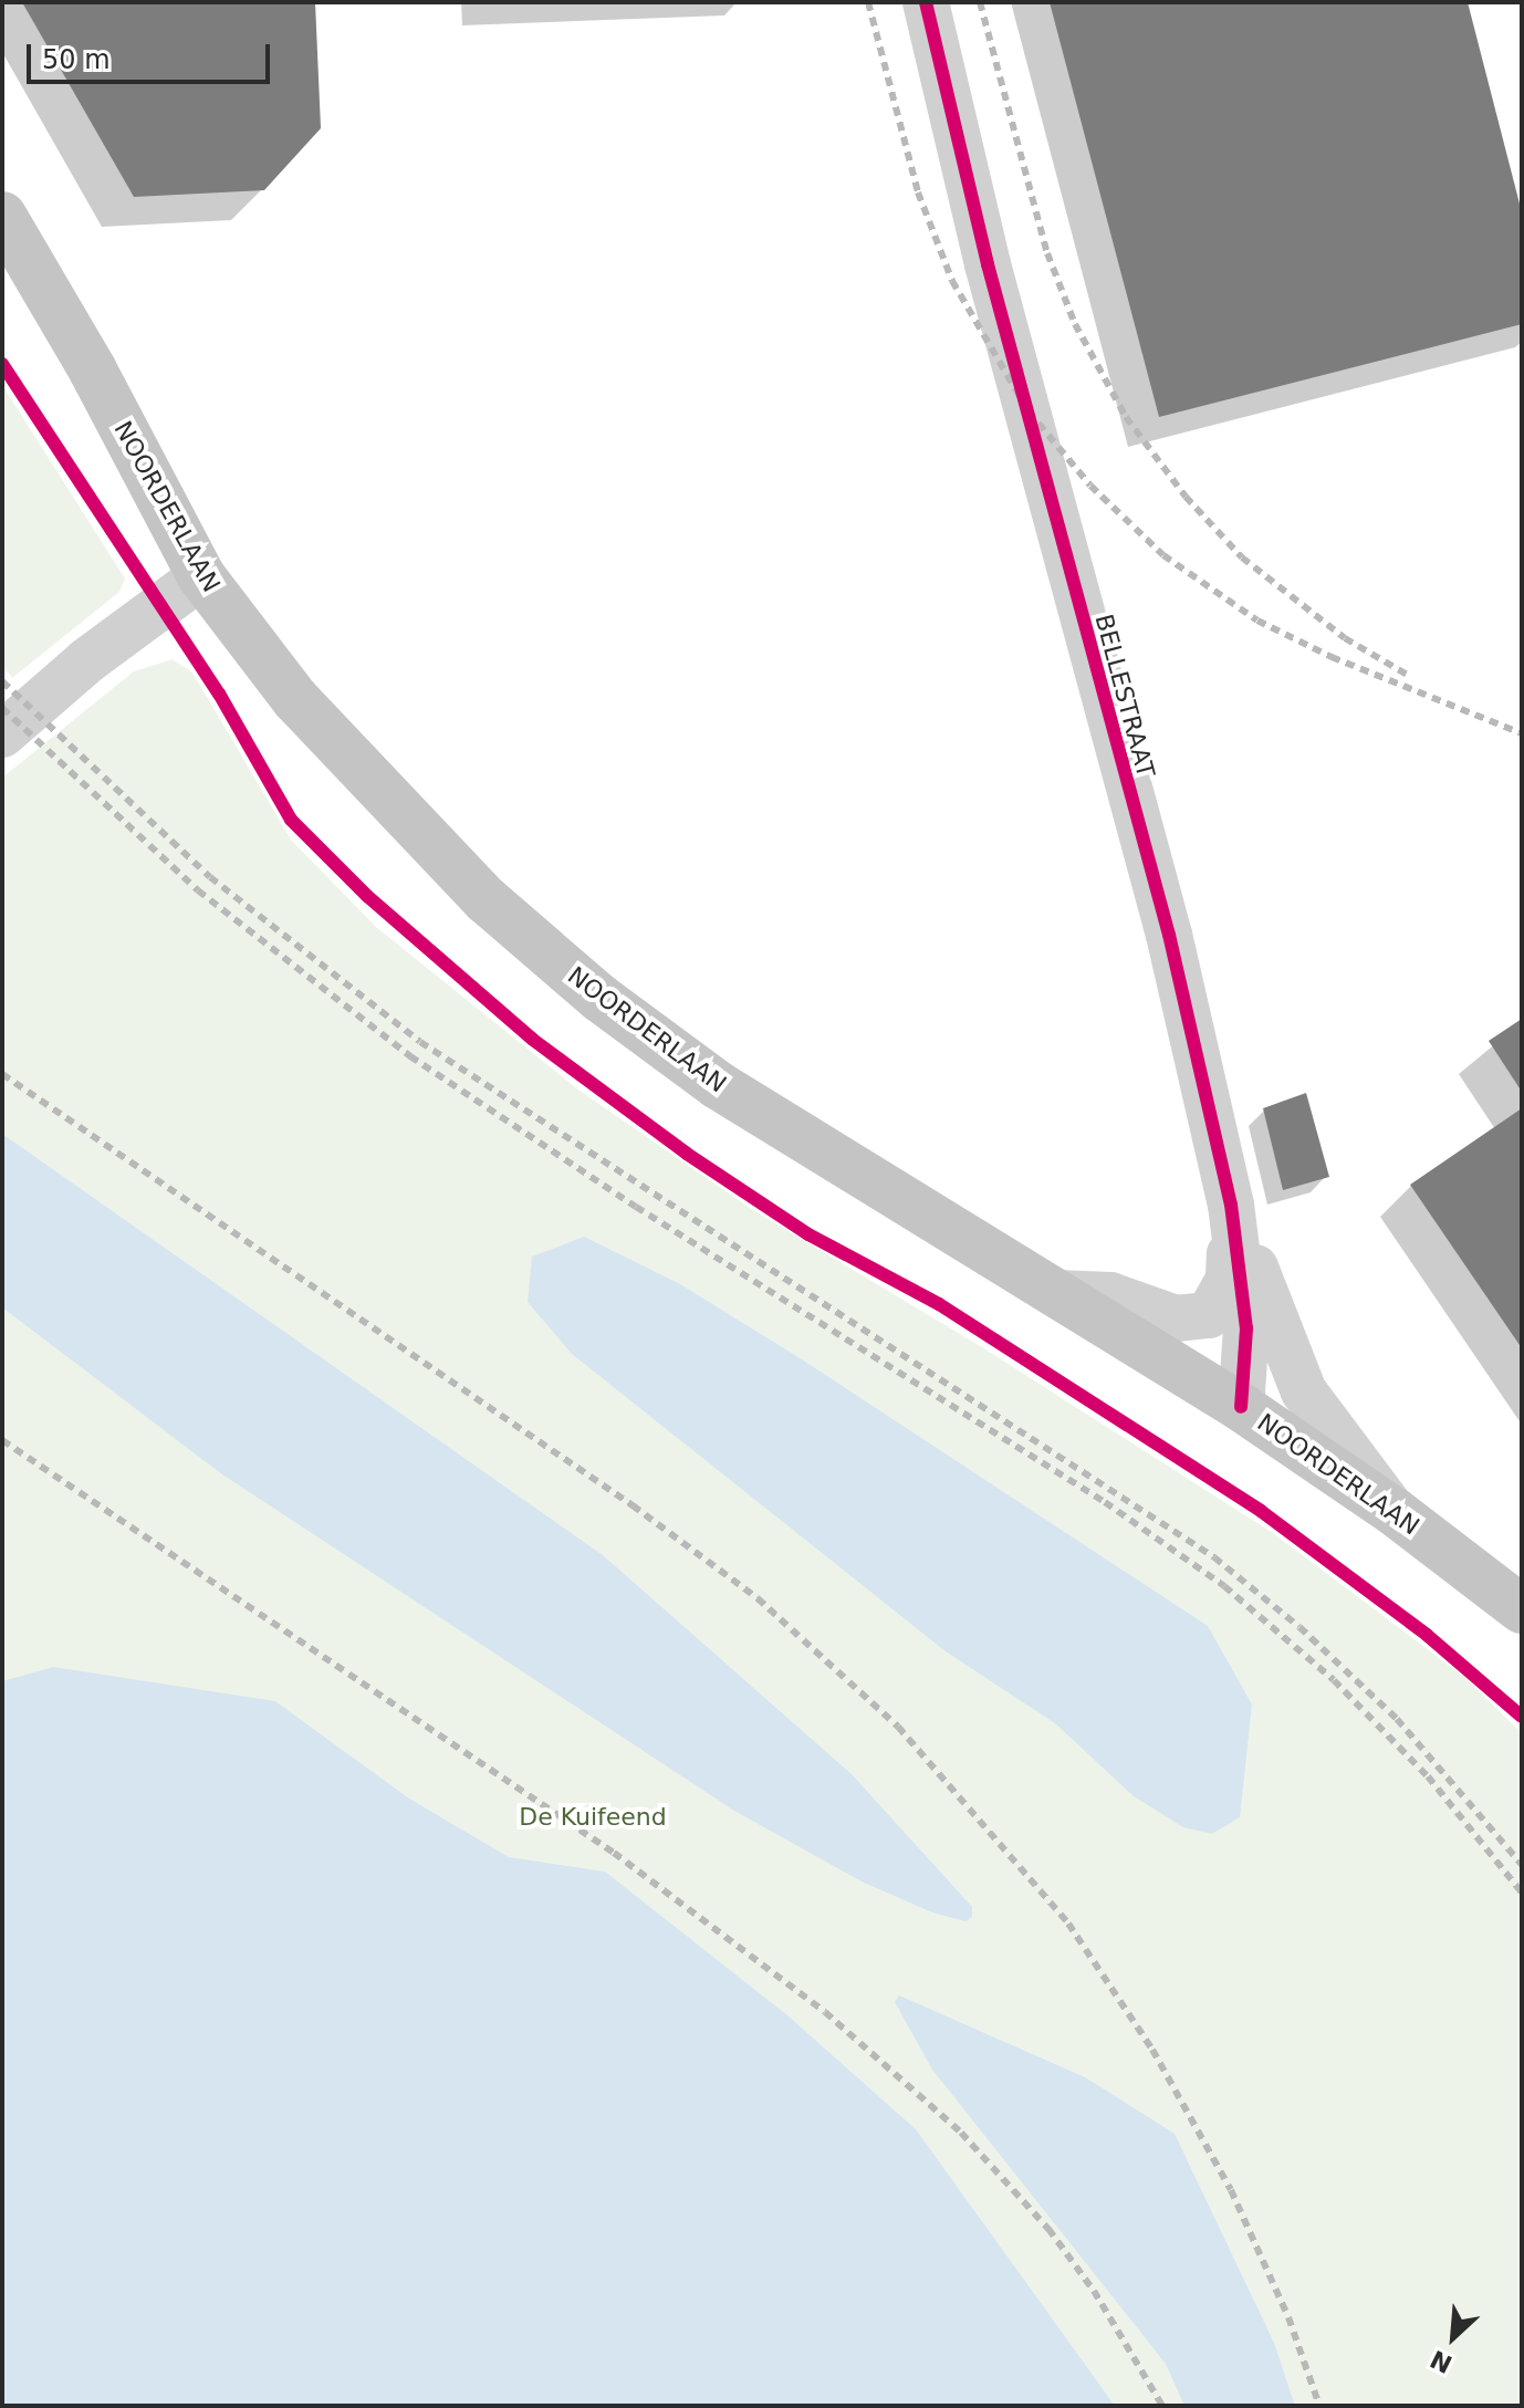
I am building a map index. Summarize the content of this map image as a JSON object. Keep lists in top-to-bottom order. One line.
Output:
{"streets":{"main road":["NOORDERLAAN"],"street":["BELLESTRAAT"]},"crossings":[["NOORDERLAAN","BELLESTRAAT"]],"parks":["De Kuifeend"],"scale_bar":"50 m","north":"bottom left"}
